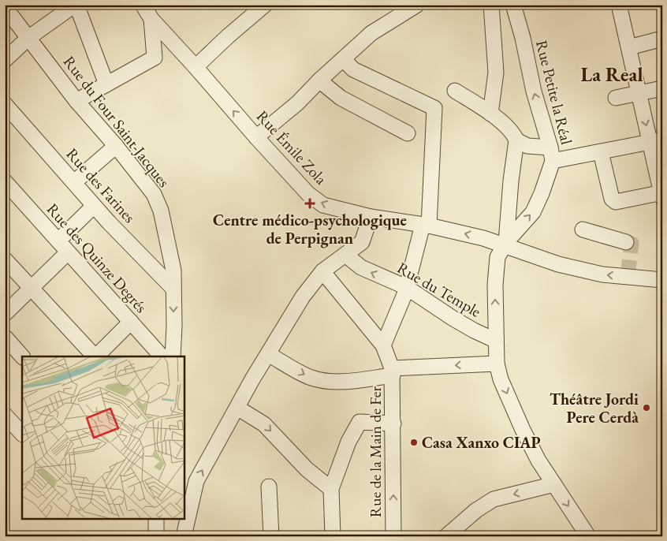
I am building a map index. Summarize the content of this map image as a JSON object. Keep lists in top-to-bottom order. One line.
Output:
{"streets":{"street":["Rue Petite la Réal","Rue du Four Saint-Jacques","Rue Émile Zola","Rue des Farines","Rue des Quinze Degrés","Rue du Temple","Rue de la Main de Fer"]},"crossings":[["Rue Petite la Réal","Rue Émile Zola"],["Rue du Four Saint-Jacques","Rue des Farines"]],"one_way":["Rue du Temple"],"districts":["La Real"],"places":{"health":["Centre médico-psychologique de Perpignan"],"other":["Théâtre Jordi Pere Cerdà","Casa Xanxo CIAP"]}}
